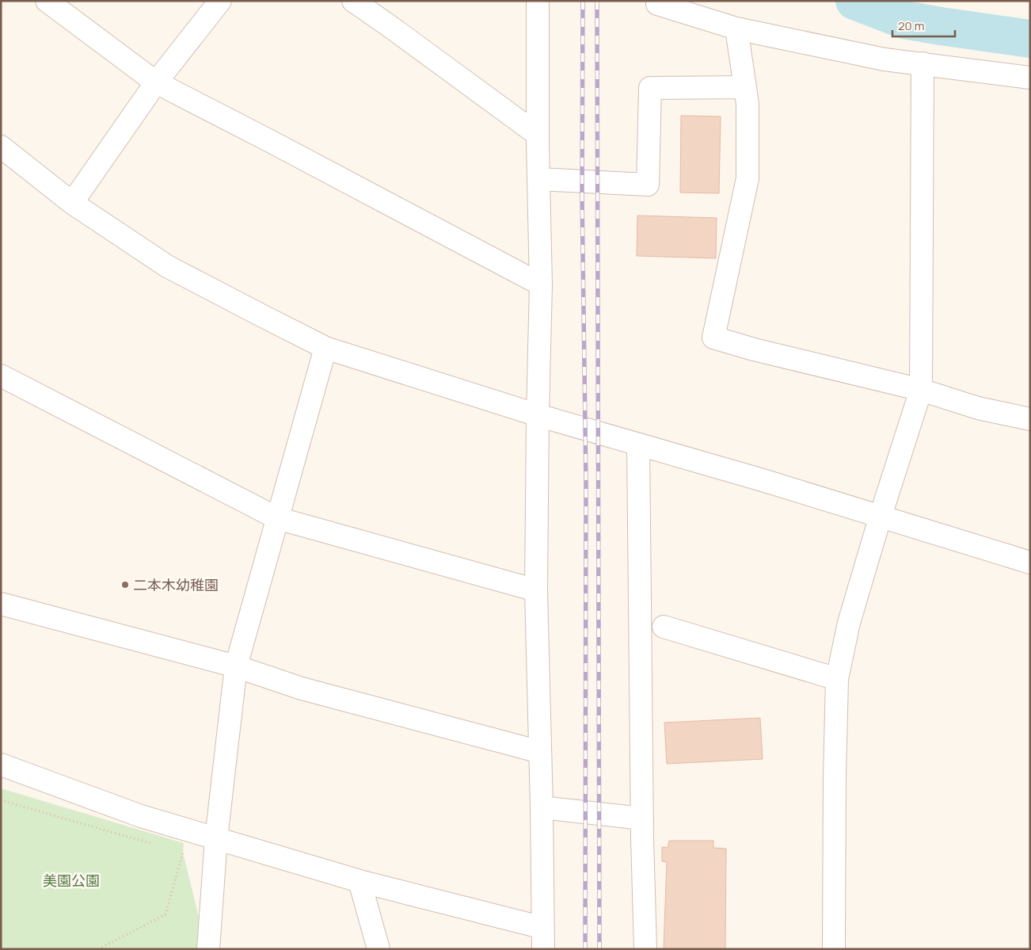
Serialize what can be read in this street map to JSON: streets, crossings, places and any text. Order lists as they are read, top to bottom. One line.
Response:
{"parks":["美園公園"],"places":["二本木幼稚園"],"scale_bar":"20 m"}
